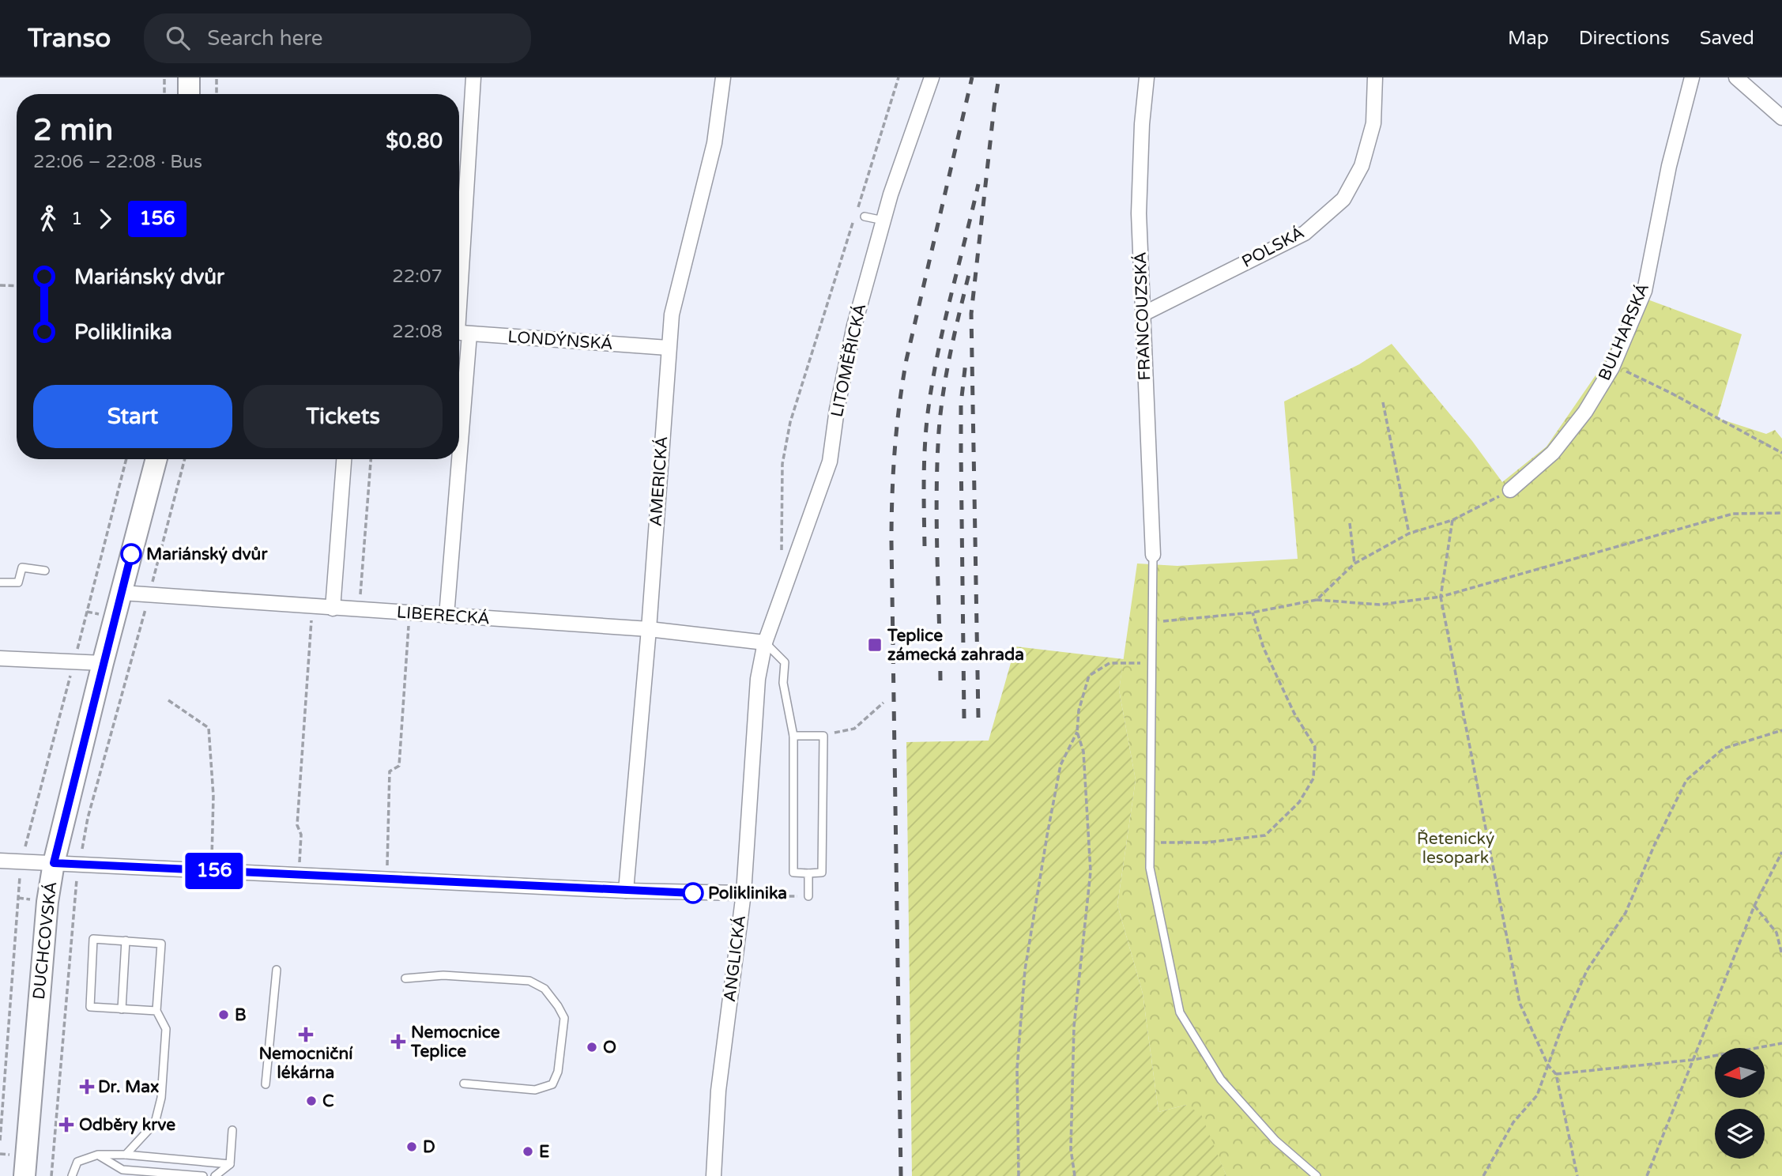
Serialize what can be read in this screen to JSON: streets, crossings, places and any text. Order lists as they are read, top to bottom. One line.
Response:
{"streets":{"street":["POLSKÁ","FRANCOUZSKÁ","BULHARSKÁ","LONDÝNSKÁ","LITOMĚŘICKÁ","AMERICKÁ","LIBERECKÁ","DUCHCOVSKÁ","ANGLICKÁ"]},"crossings":[["POLSKÁ","FRANCOUZSKÁ"],["LONDÝNSKÁ","AMERICKÁ"],["LITOMĚŘICKÁ","LIBERECKÁ"],["LITOMĚŘICKÁ","ANGLICKÁ"],["AMERICKÁ","LIBERECKÁ"],["LIBERECKÁ","DUCHCOVSKÁ"],["LIBERECKÁ","ANGLICKÁ"]],"parks":["Řetenický lesopark"],"places":{"other":["Mariánský dvůr","Poliklinika","B","O","C","D","E"],"transit":["Teplice zámecká zahrada"],"health":["Nemocniční lékárna","Nemocnice Teplice","Dr. Max","Odběry krve"]},"lines":["bus line 156"],"north":"left","page":{"header":"Transo","search":"Search here","nav":["Map","Directions","Saved"],"on_map":"156","heading":["2 min","22:06 – 22:08 · Bus","$0.80"],"legs":["1","156"],"list":[{"name":"Mariánský dvůr","value":"22:07"},{"name":"Poliklinika","value":"22:08"}],"buttons":["Start","Tickets"]}}
